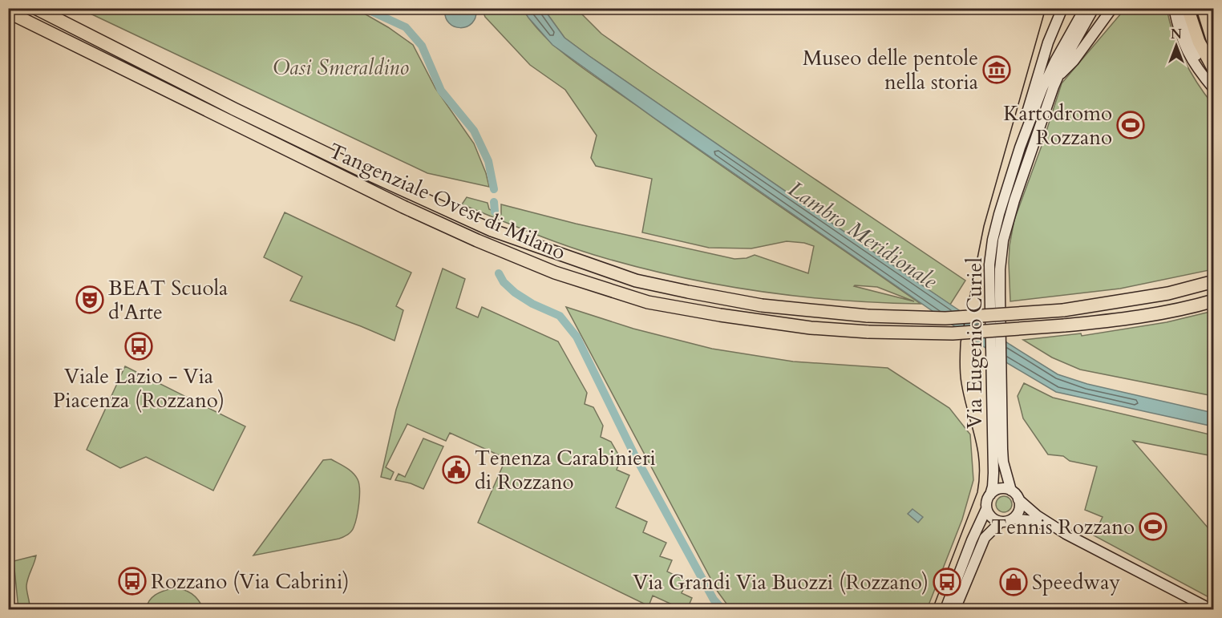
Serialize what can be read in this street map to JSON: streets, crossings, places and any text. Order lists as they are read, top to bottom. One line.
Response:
{"streets":{"highway":["Tangenziale Ovest di Milano"],"main road":["Via Eugenio Curiel"]},"water":["Lambro Meridionale"],"parks":["Oasi Smeraldino"],"places":{"museum":["Museo delle pentole nella storia"],"sports":["Kartodromo Rozzano","Tennis Rozzano"],"theatre":["BEAT Scuola d'Arte"],"bus stop":["Viale Lazio - Via Piacenza (Rozzano)","Rozzano (Via Cabrini)","Via Grandi Via Buozzi (Rozzano)"],"public building":["Tenenza Carabinieri di Rozzano"],"shop":["Speedway"]},"north":"top"}
